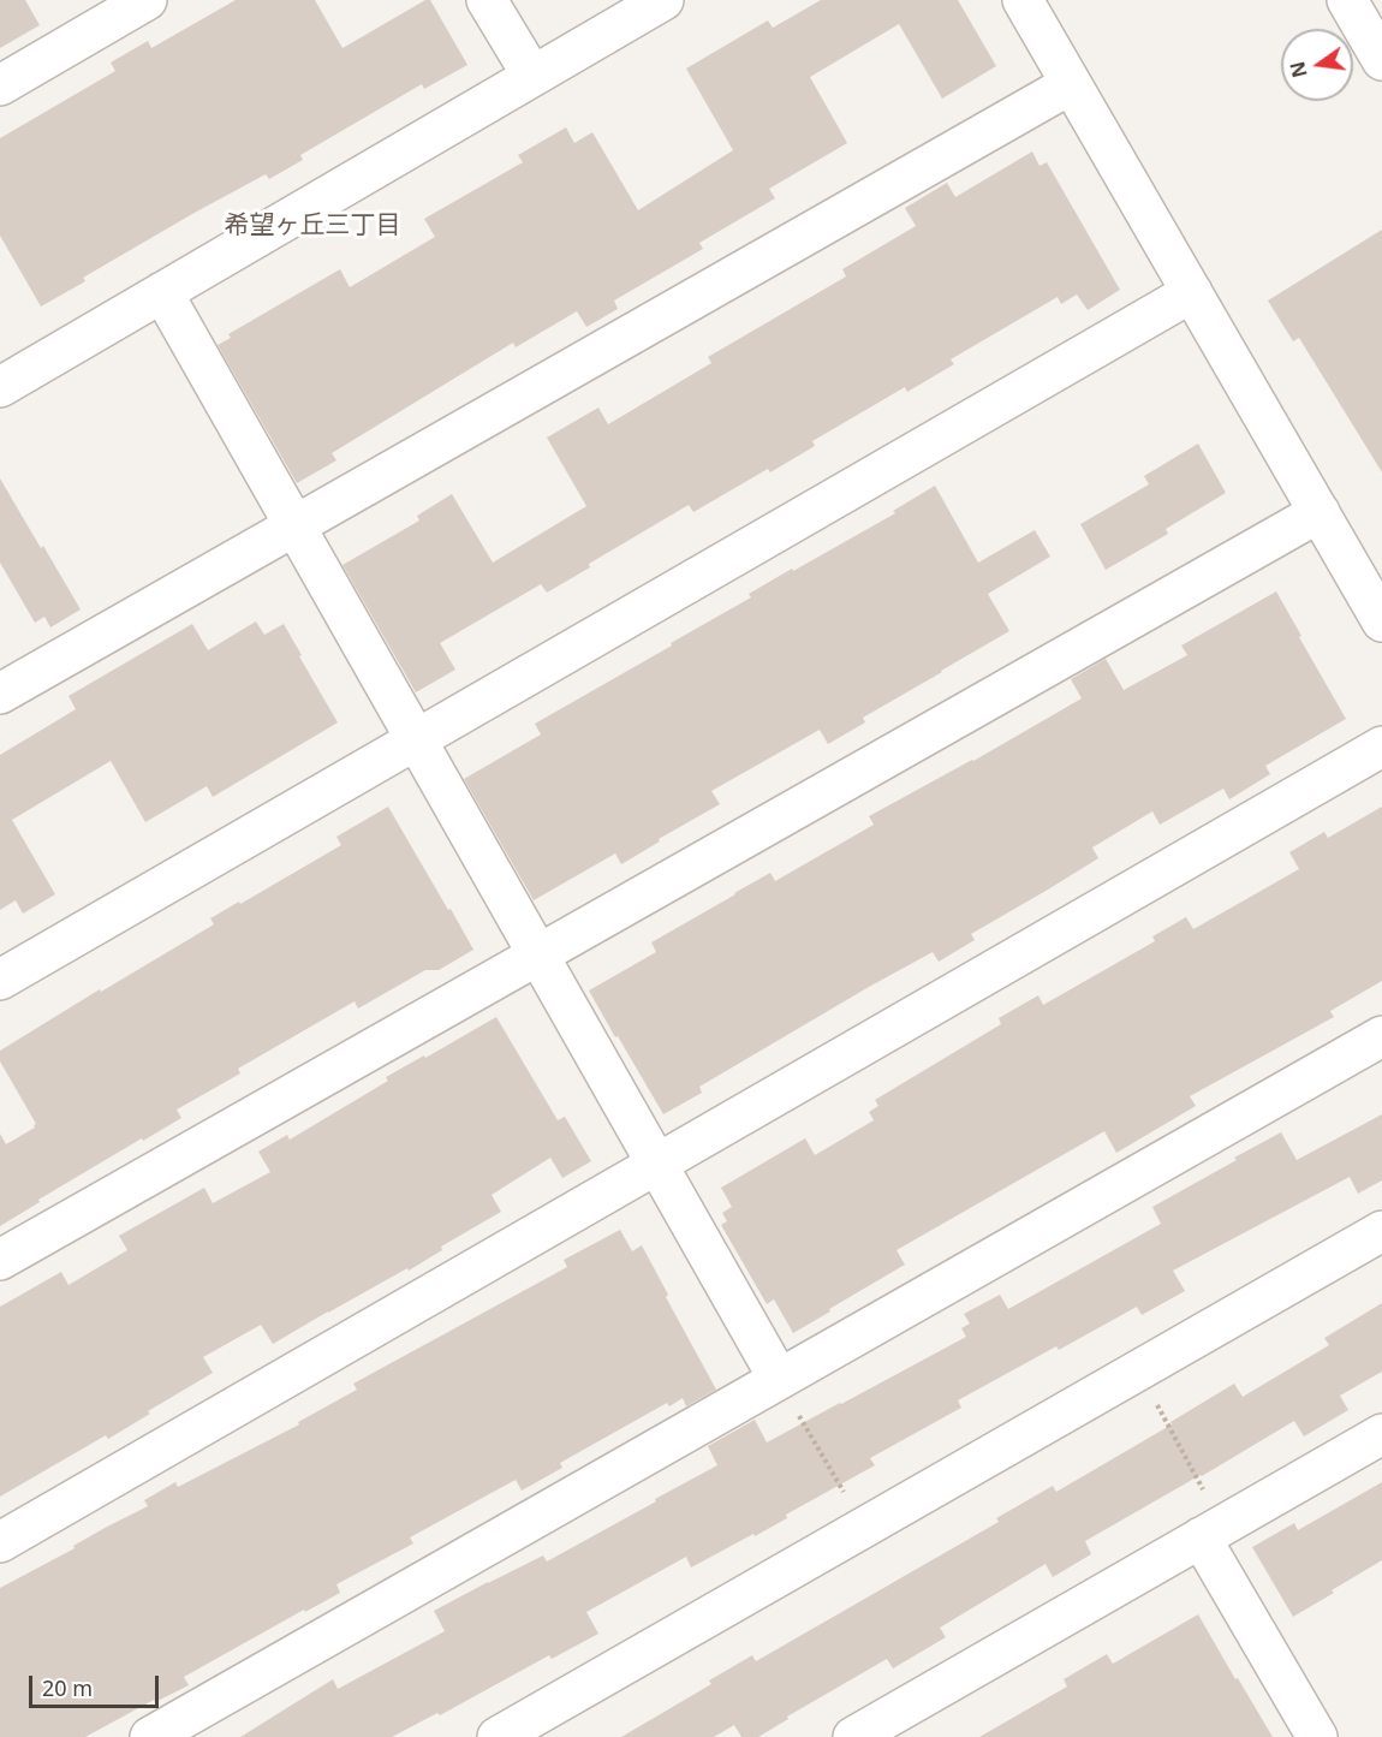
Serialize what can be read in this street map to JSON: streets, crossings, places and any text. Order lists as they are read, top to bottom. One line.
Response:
{"districts":["希望ヶ丘三丁目"],"scale_bar":"20 m","north":"left"}
